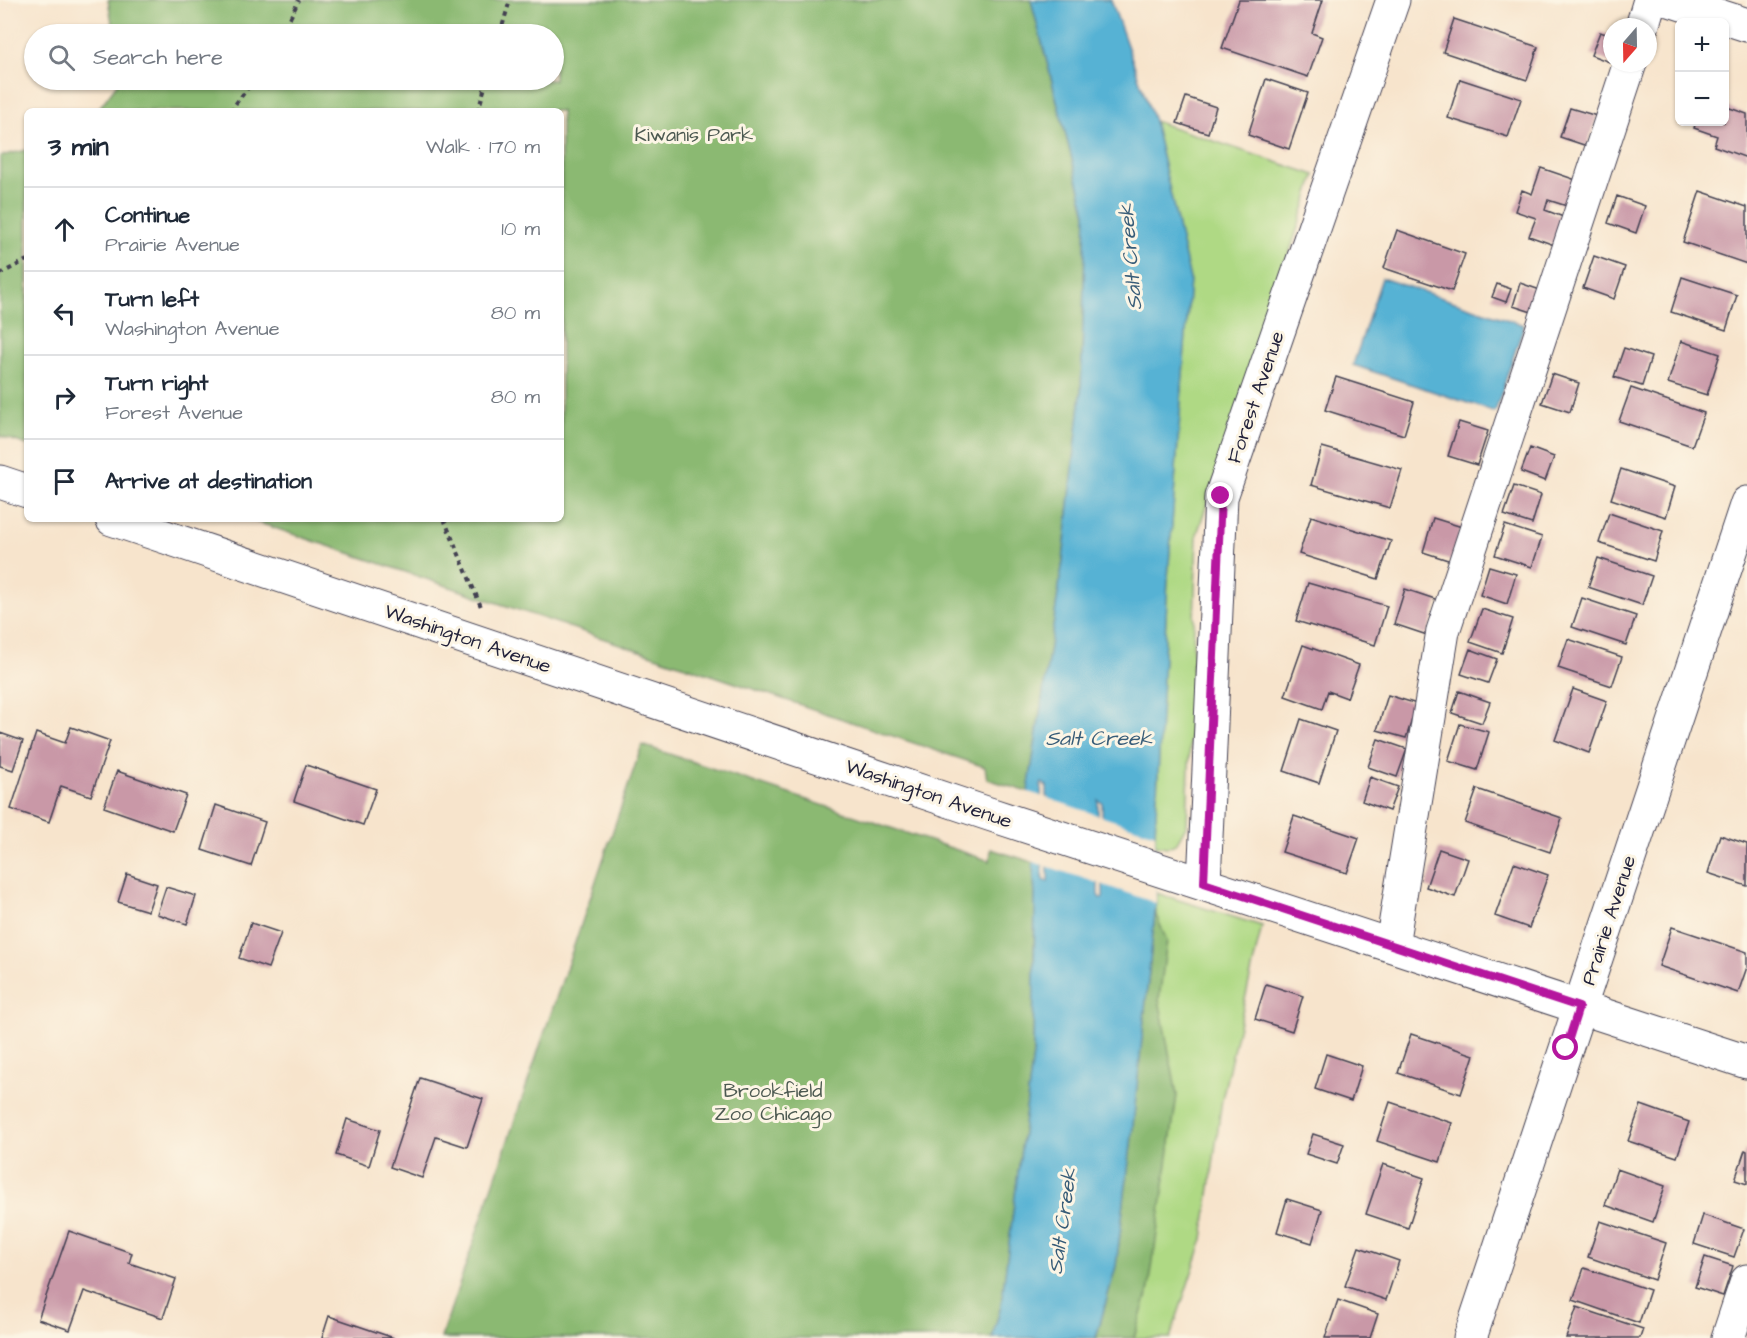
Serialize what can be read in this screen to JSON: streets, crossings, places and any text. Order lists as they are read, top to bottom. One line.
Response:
{"streets":{"street":["Forest Avenue","Washington Avenue","Prairie Avenue"]},"crossings":[["Forest Avenue","Washington Avenue"],["Washington Avenue","Prairie Avenue"]],"water":["Salt Creek"],"parks":["Kiwanis Park","Brookfield Zoo Chicago"],"north":"bottom","page":{"map_buttons":["+","−"],"search":"Search here","heading":["3 min","Walk · 170 m"],"list":[["Continue","Prairie Avenue","10 m"],["Turn left","Washington Avenue","80 m"],["Turn right","Forest Avenue","80 m"],"Arrive at destination"]}}
